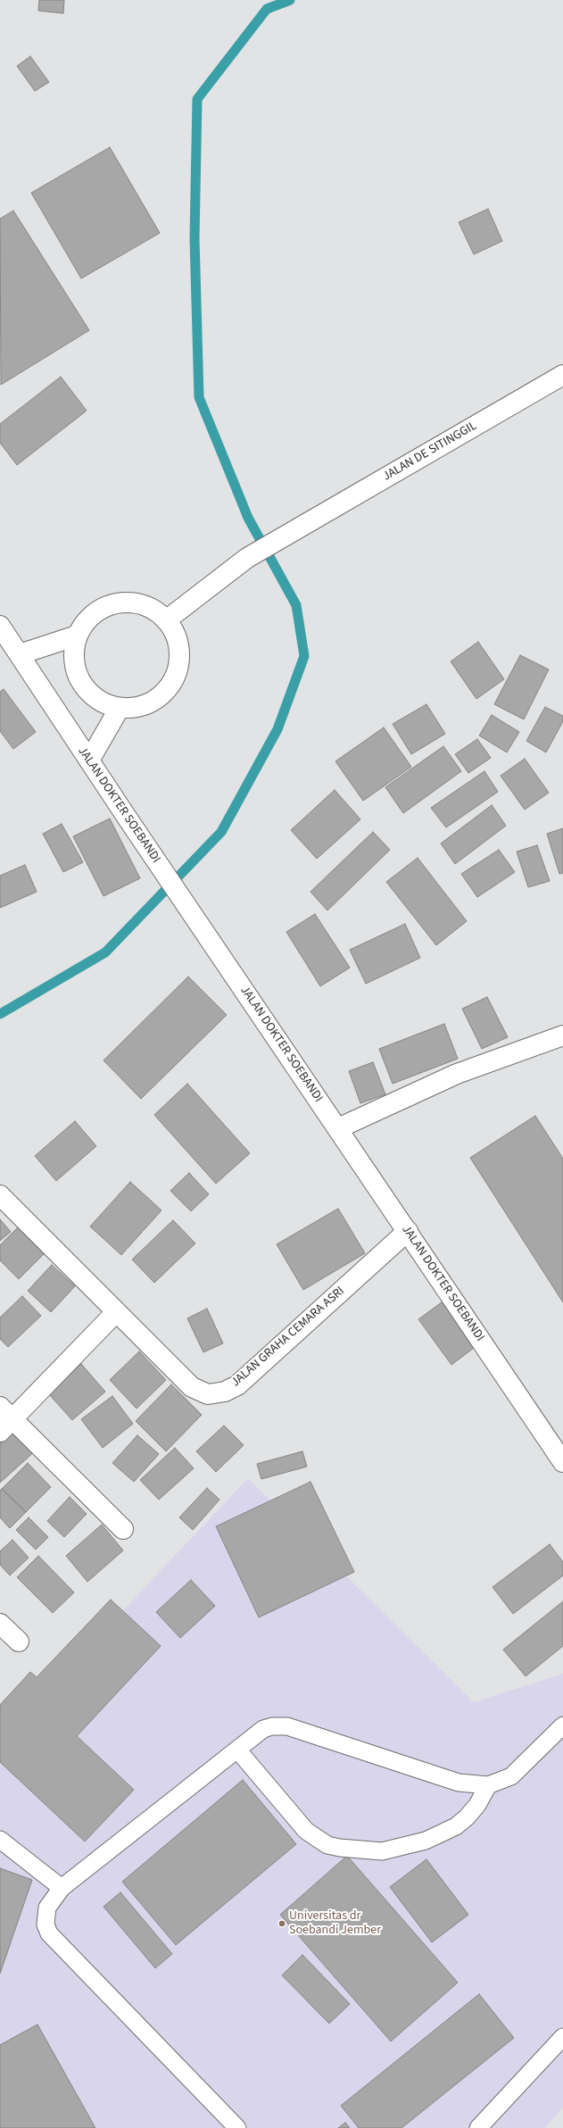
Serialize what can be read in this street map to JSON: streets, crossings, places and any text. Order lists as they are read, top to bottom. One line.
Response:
{"streets":{"street":["JALAN DE SITINGGIL","JALAN DOKTER SOEBANDI","JALAN GRAHA CEMARA ASRI"]},"crossings":[["JALAN DOKTER SOEBANDI","JALAN GRAHA CEMARA ASRI"]],"places":["Universitas dr Soebandi Jember"]}
